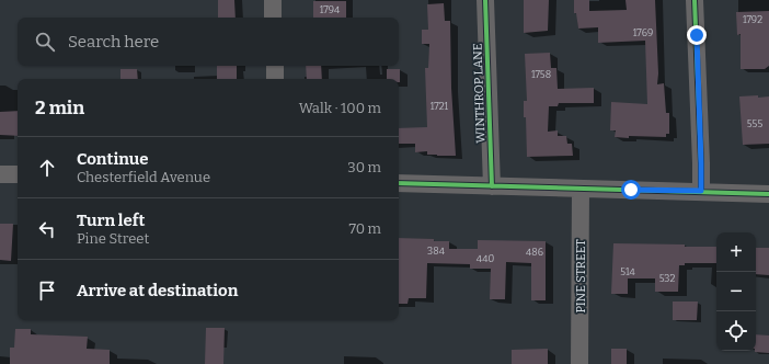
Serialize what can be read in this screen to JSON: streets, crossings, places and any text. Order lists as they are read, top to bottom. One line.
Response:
{"streets":{"street":["WINTHROP LANE","PINE STREET"]},"house_numbers":["1794","1792","1769","1758","1721","555","384","486","440","514","532"],"page":{"search":"Search here","heading":["2 min","Walk · 100 m"],"list":[["Continue","Chesterfield Avenue","30 m"],["Turn left","Pine Street","70 m"],"Arrive at destination"],"map_buttons":["+","−"]}}
